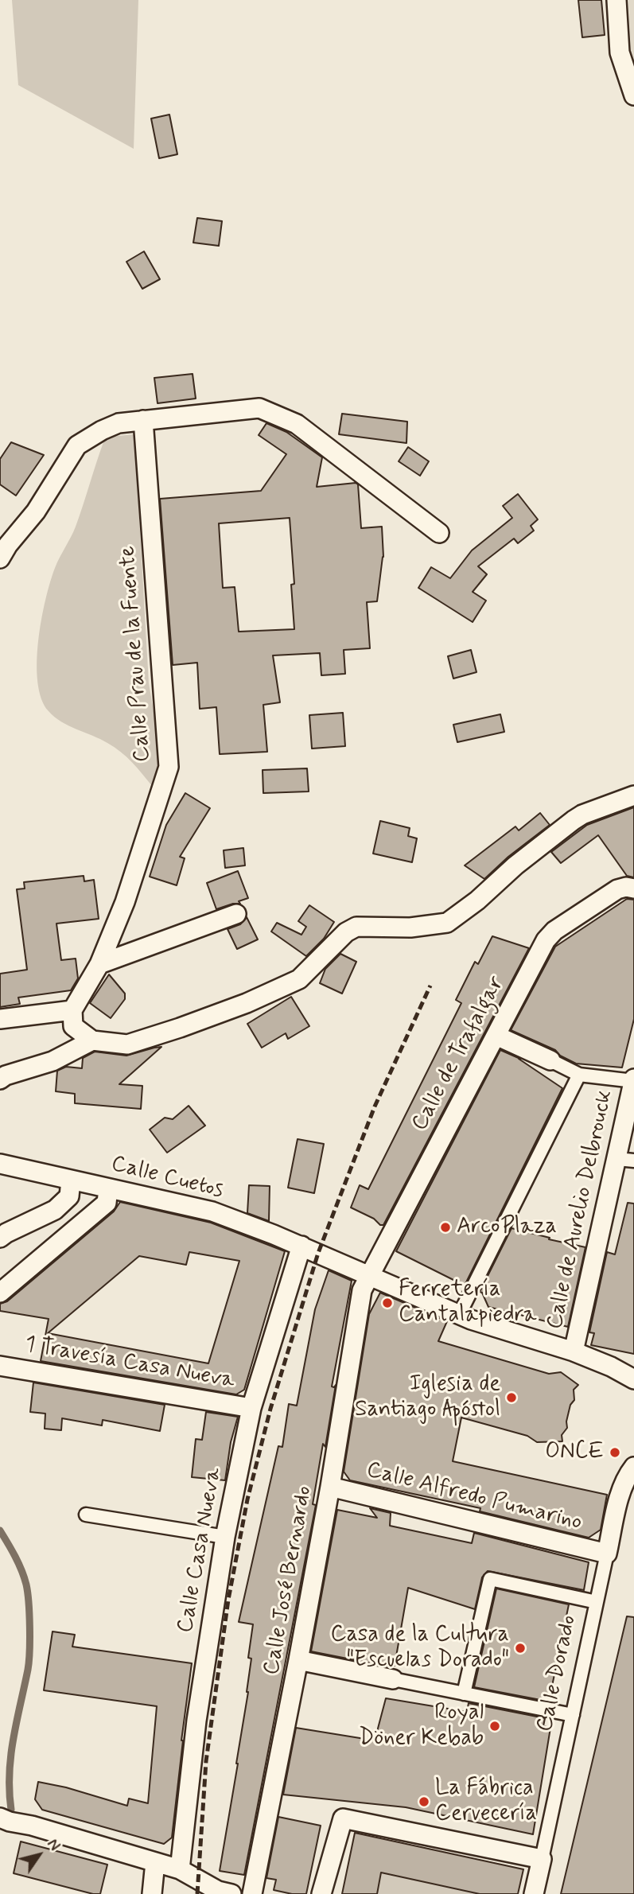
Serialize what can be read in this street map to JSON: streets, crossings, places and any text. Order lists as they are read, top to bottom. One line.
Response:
{"streets":{"street":["Calle Prau de la Fuente","Calle de Trafalgar","Calle Cuetos","Calle de Aurelio Delbrouck","1 Travesía Casa Nueva","Calle Alfredo Pumarino","Calle Casa Nueva","Calle José Bernardo","Calle Dorado"]},"crossings":[["Calle de Trafalgar","Calle Cuetos"],["Calle de Trafalgar","Calle José Bernardo"],["Calle Cuetos","Calle de Aurelio Delbrouck"],["Calle Cuetos","Calle Casa Nueva"],["Calle Cuetos","Calle José Bernardo"],["1 Travesía Casa Nueva","Calle Casa Nueva"],["Calle Alfredo Pumarino","Calle José Bernardo"],["Calle Alfredo Pumarino","Calle Dorado"]],"places":["ArcoPlaza","Ferretería Cantalapiedra","Iglesia de Santiago Apóstol","ONCE","Casa de la Cultura \"Escuelas Dorado\"","Royal Döner Kebab","La Fábrica Cervecería"],"north":"top right"}
